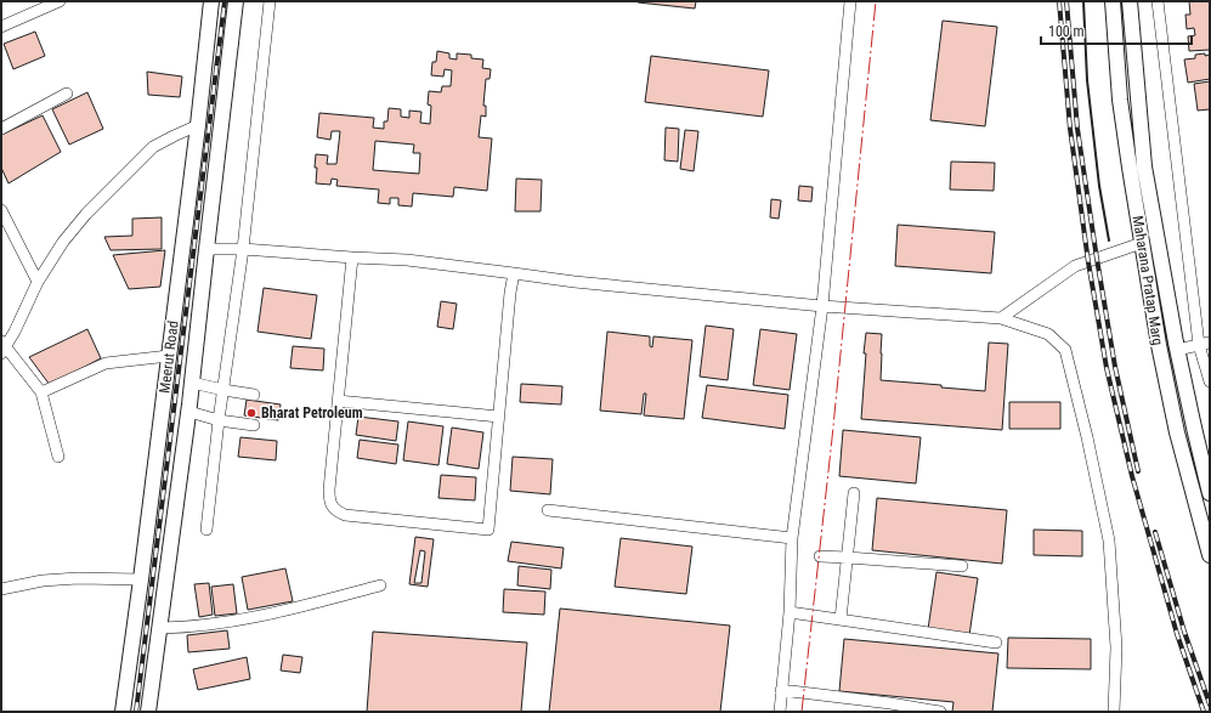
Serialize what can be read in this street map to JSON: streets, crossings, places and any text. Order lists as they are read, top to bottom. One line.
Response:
{"streets":{"main road":["Maharana Pratap Marg","Meerut Road"]},"places":["Bharat Petroleum"],"scale_bar":"100 m"}
